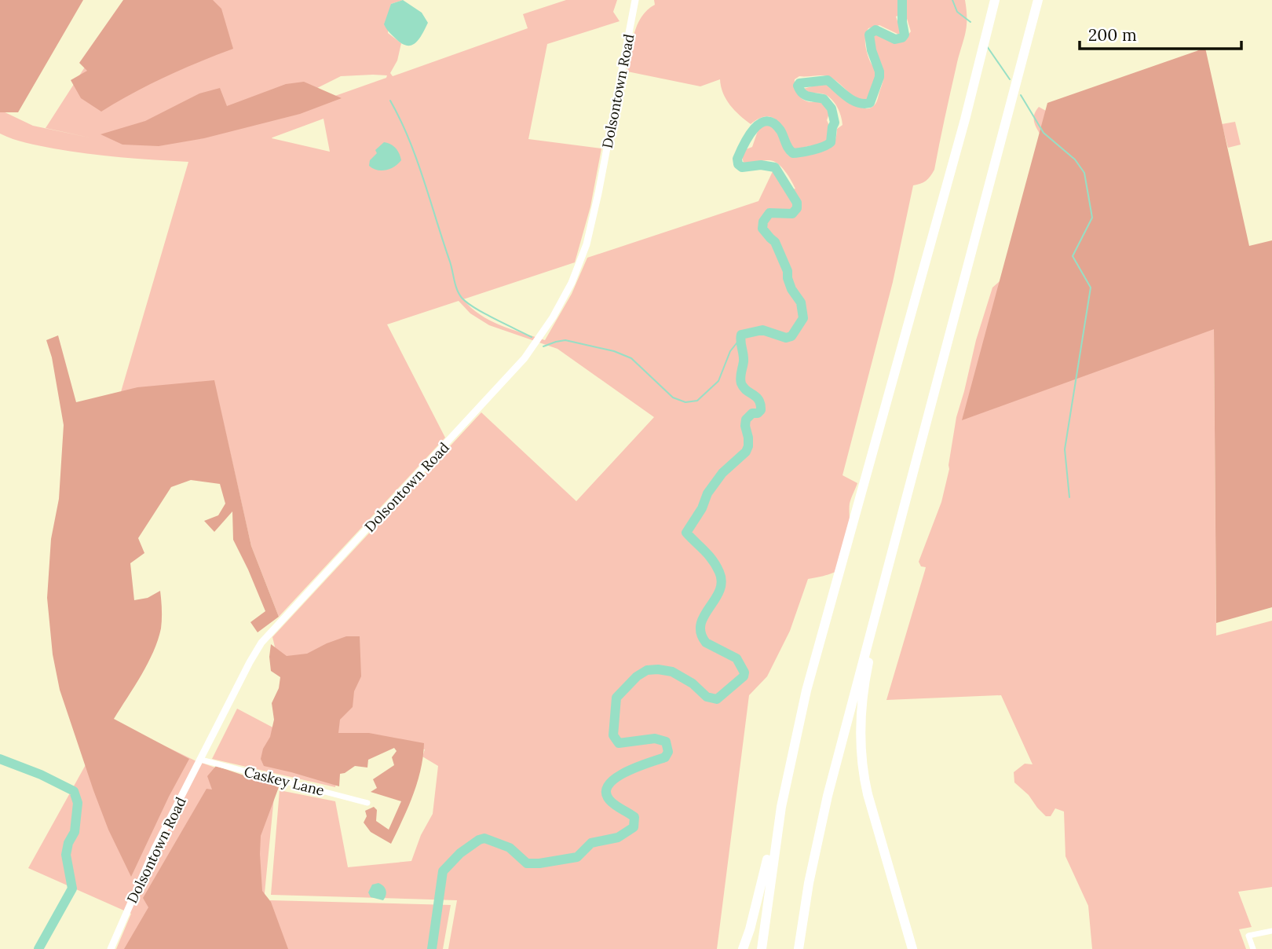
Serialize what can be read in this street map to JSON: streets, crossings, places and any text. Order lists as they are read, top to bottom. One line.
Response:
{"streets":{"street":["Dolsontown Road","Caskey Lane"]},"crossings":[["Dolsontown Road","Caskey Lane"]],"scale_bar":"200 m"}
